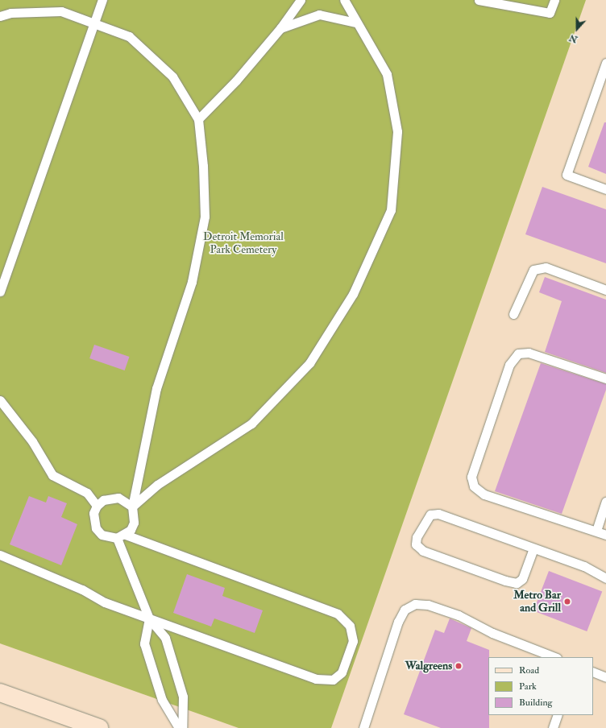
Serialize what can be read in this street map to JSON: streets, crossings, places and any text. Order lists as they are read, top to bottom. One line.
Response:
{"parks":["Detroit Memorial Park Cemetery"],"places":["Metro Bar and Grill","Walgreens"],"legend":["Road","Park","Building"],"north":"bottom"}
